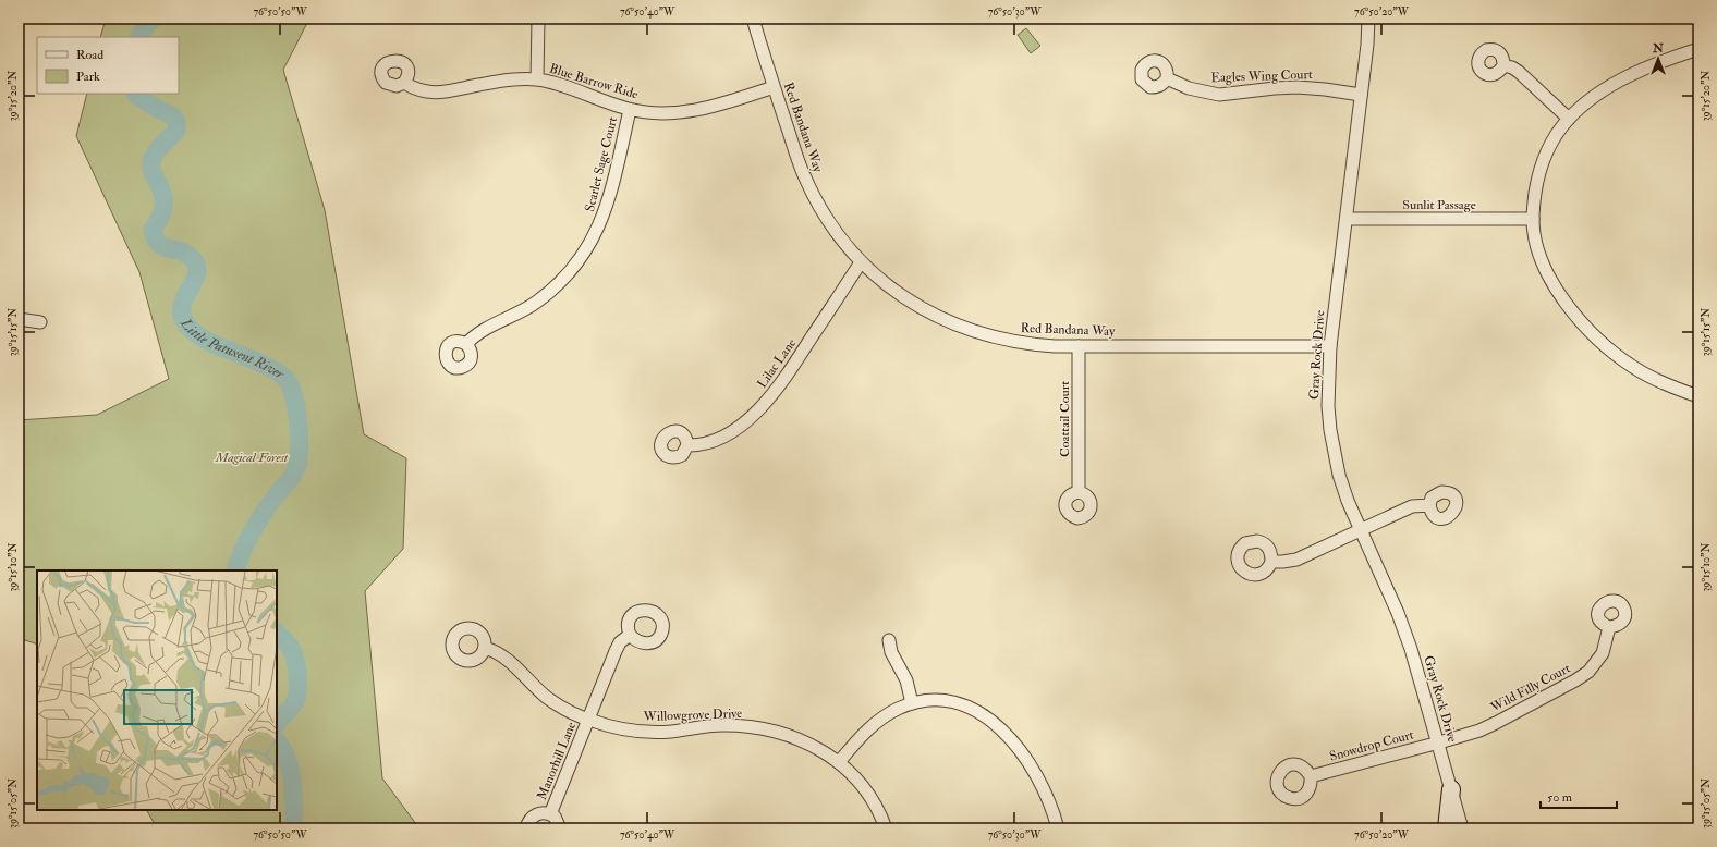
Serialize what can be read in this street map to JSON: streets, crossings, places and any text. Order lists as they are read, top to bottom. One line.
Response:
{"streets":{"street":["Eagles Wing Court","Blue Barrow Ride","Red Bandana Way","Scarlet Sage Court","Sunlit Passage","Gray Rock Drive","Lilac Lane","Coattail Court","Wild Filly Court","Willowgrove Drive","Snowdrop Court","Manorhill Lane"]},"crossings":[["Eagles Wing Court","Gray Rock Drive"],["Blue Barrow Ride","Red Bandana Way"],["Blue Barrow Ride","Scarlet Sage Court"],["Red Bandana Way","Gray Rock Drive"],["Red Bandana Way","Lilac Lane"],["Red Bandana Way","Coattail Court"],["Sunlit Passage","Gray Rock Drive"],["Gray Rock Drive","Wild Filly Court"],["Gray Rock Drive","Snowdrop Court"],["Wild Filly Court","Snowdrop Court"],["Willowgrove Drive","Manorhill Lane"]],"water":["Little Patuxent River"],"parks":["Magical Forest"],"legend":["Road","Park"],"scale_bar":"50 m","north":"top","coordinates":["76°50'50\"W","76°50'40\"W","76°50'30\"W","76°50'20\"W","39°15'20\"N","39°15'15\"N","39°15'10\"N","39°15'05\"N"]}
